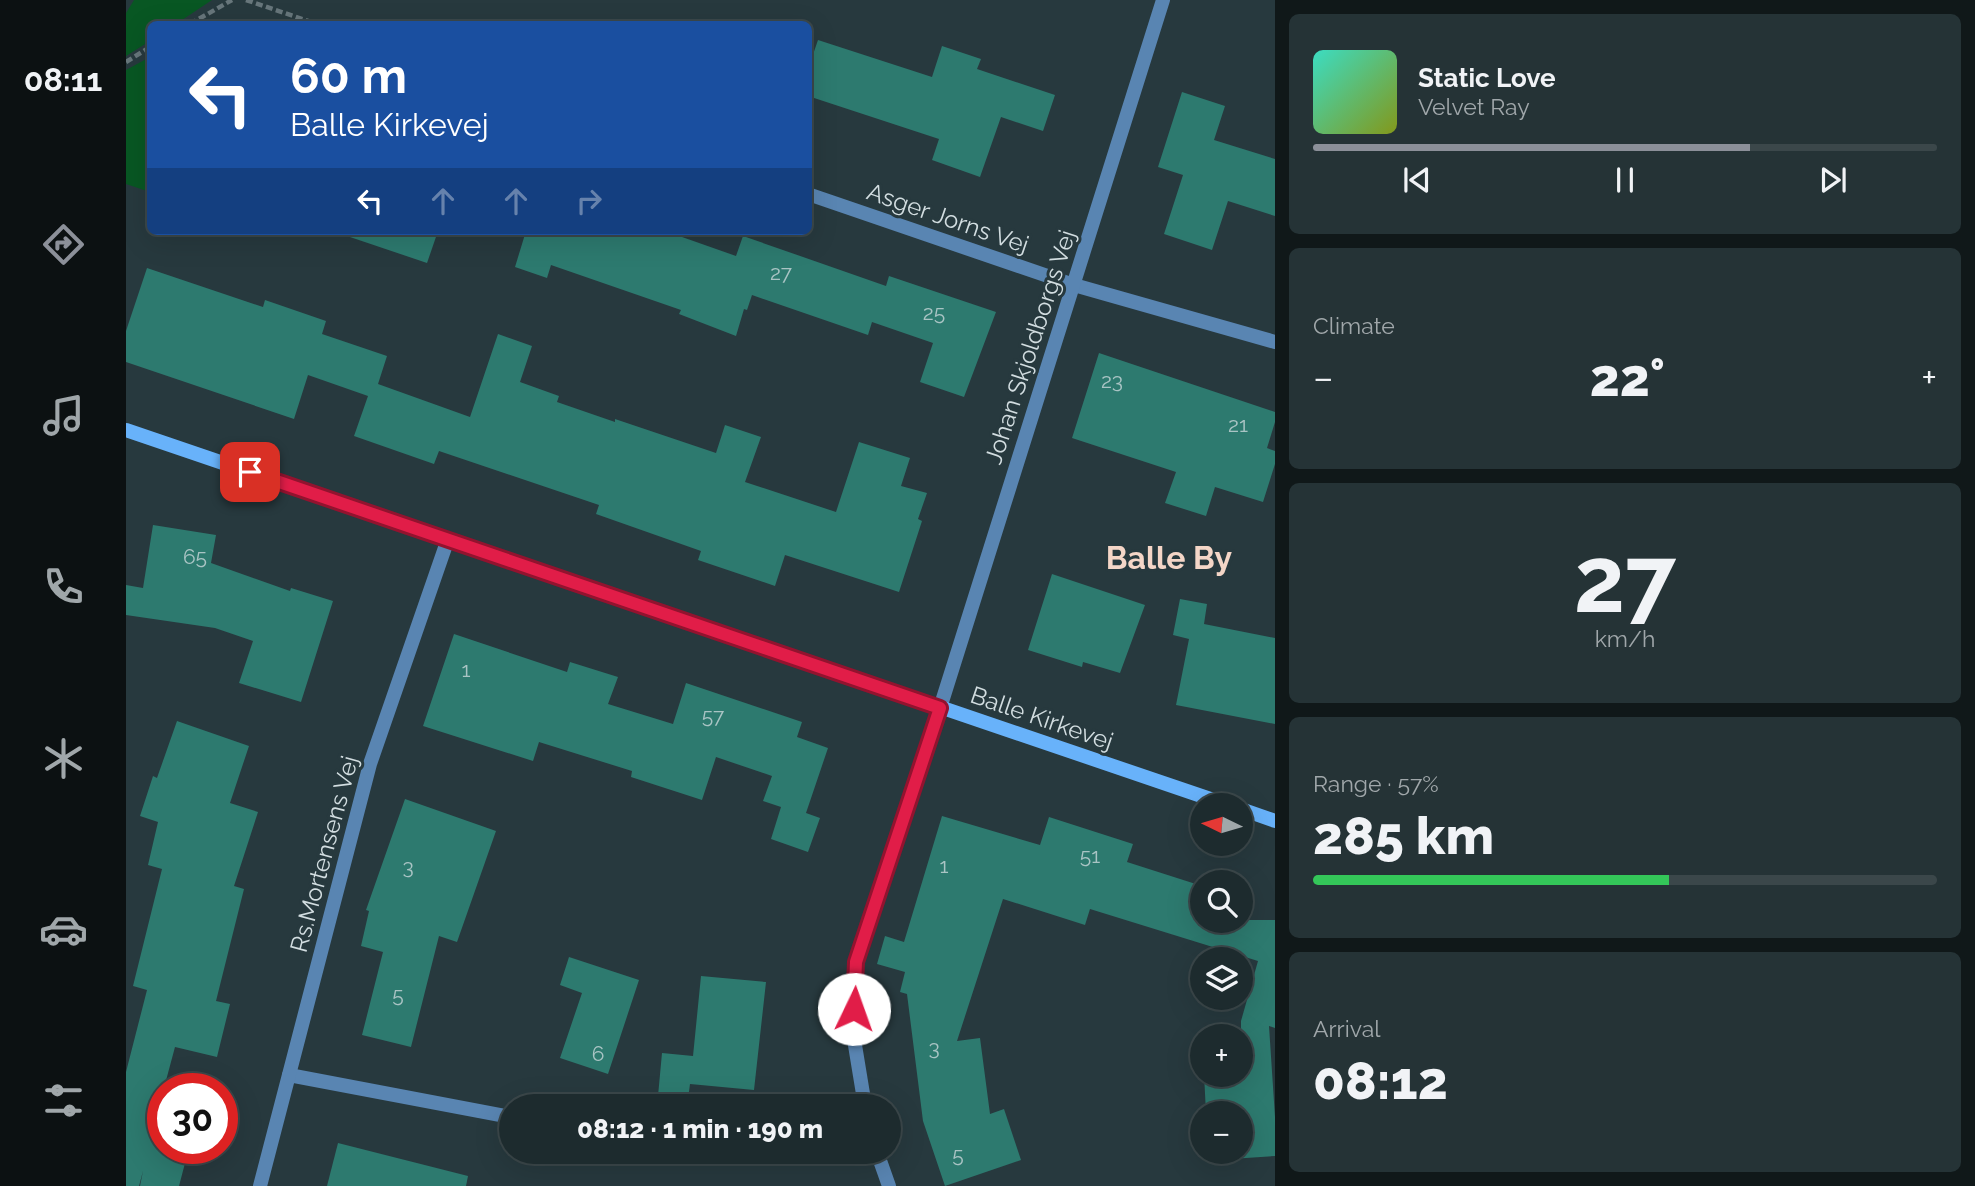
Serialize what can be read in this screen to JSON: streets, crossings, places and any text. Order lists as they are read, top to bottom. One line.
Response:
{"streets":{"street":["Asger Jorns Vej","Johan Skjoldborgs Vej","Balle Kirkevej","Rs.Mortensens Vej"]},"crossings":[["Asger Jorns Vej","Johan Skjoldborgs Vej"],["Johan Skjoldborgs Vej","Balle Kirkevej"],["Balle Kirkevej","Rs.Mortensens Vej"]],"districts":["Balle By"],"house_numbers":["27","25","23","21","65","1","57","51","1","3","5","3","6","5"],"north":"left","page":{"tabs":"08:11","turn":["60 m","Balle Kirkevej"],"song":["Static Love","Velvet Ray"],"tile":["Climate",["27","km/h"],["Range · 57%","285 km"],["Arrival","08:12"]],"heat":["−","22°","+"],"map_buttons":["+","−"],"limit":"30","trip":"08:12 · 1 min · 190 m"}}
